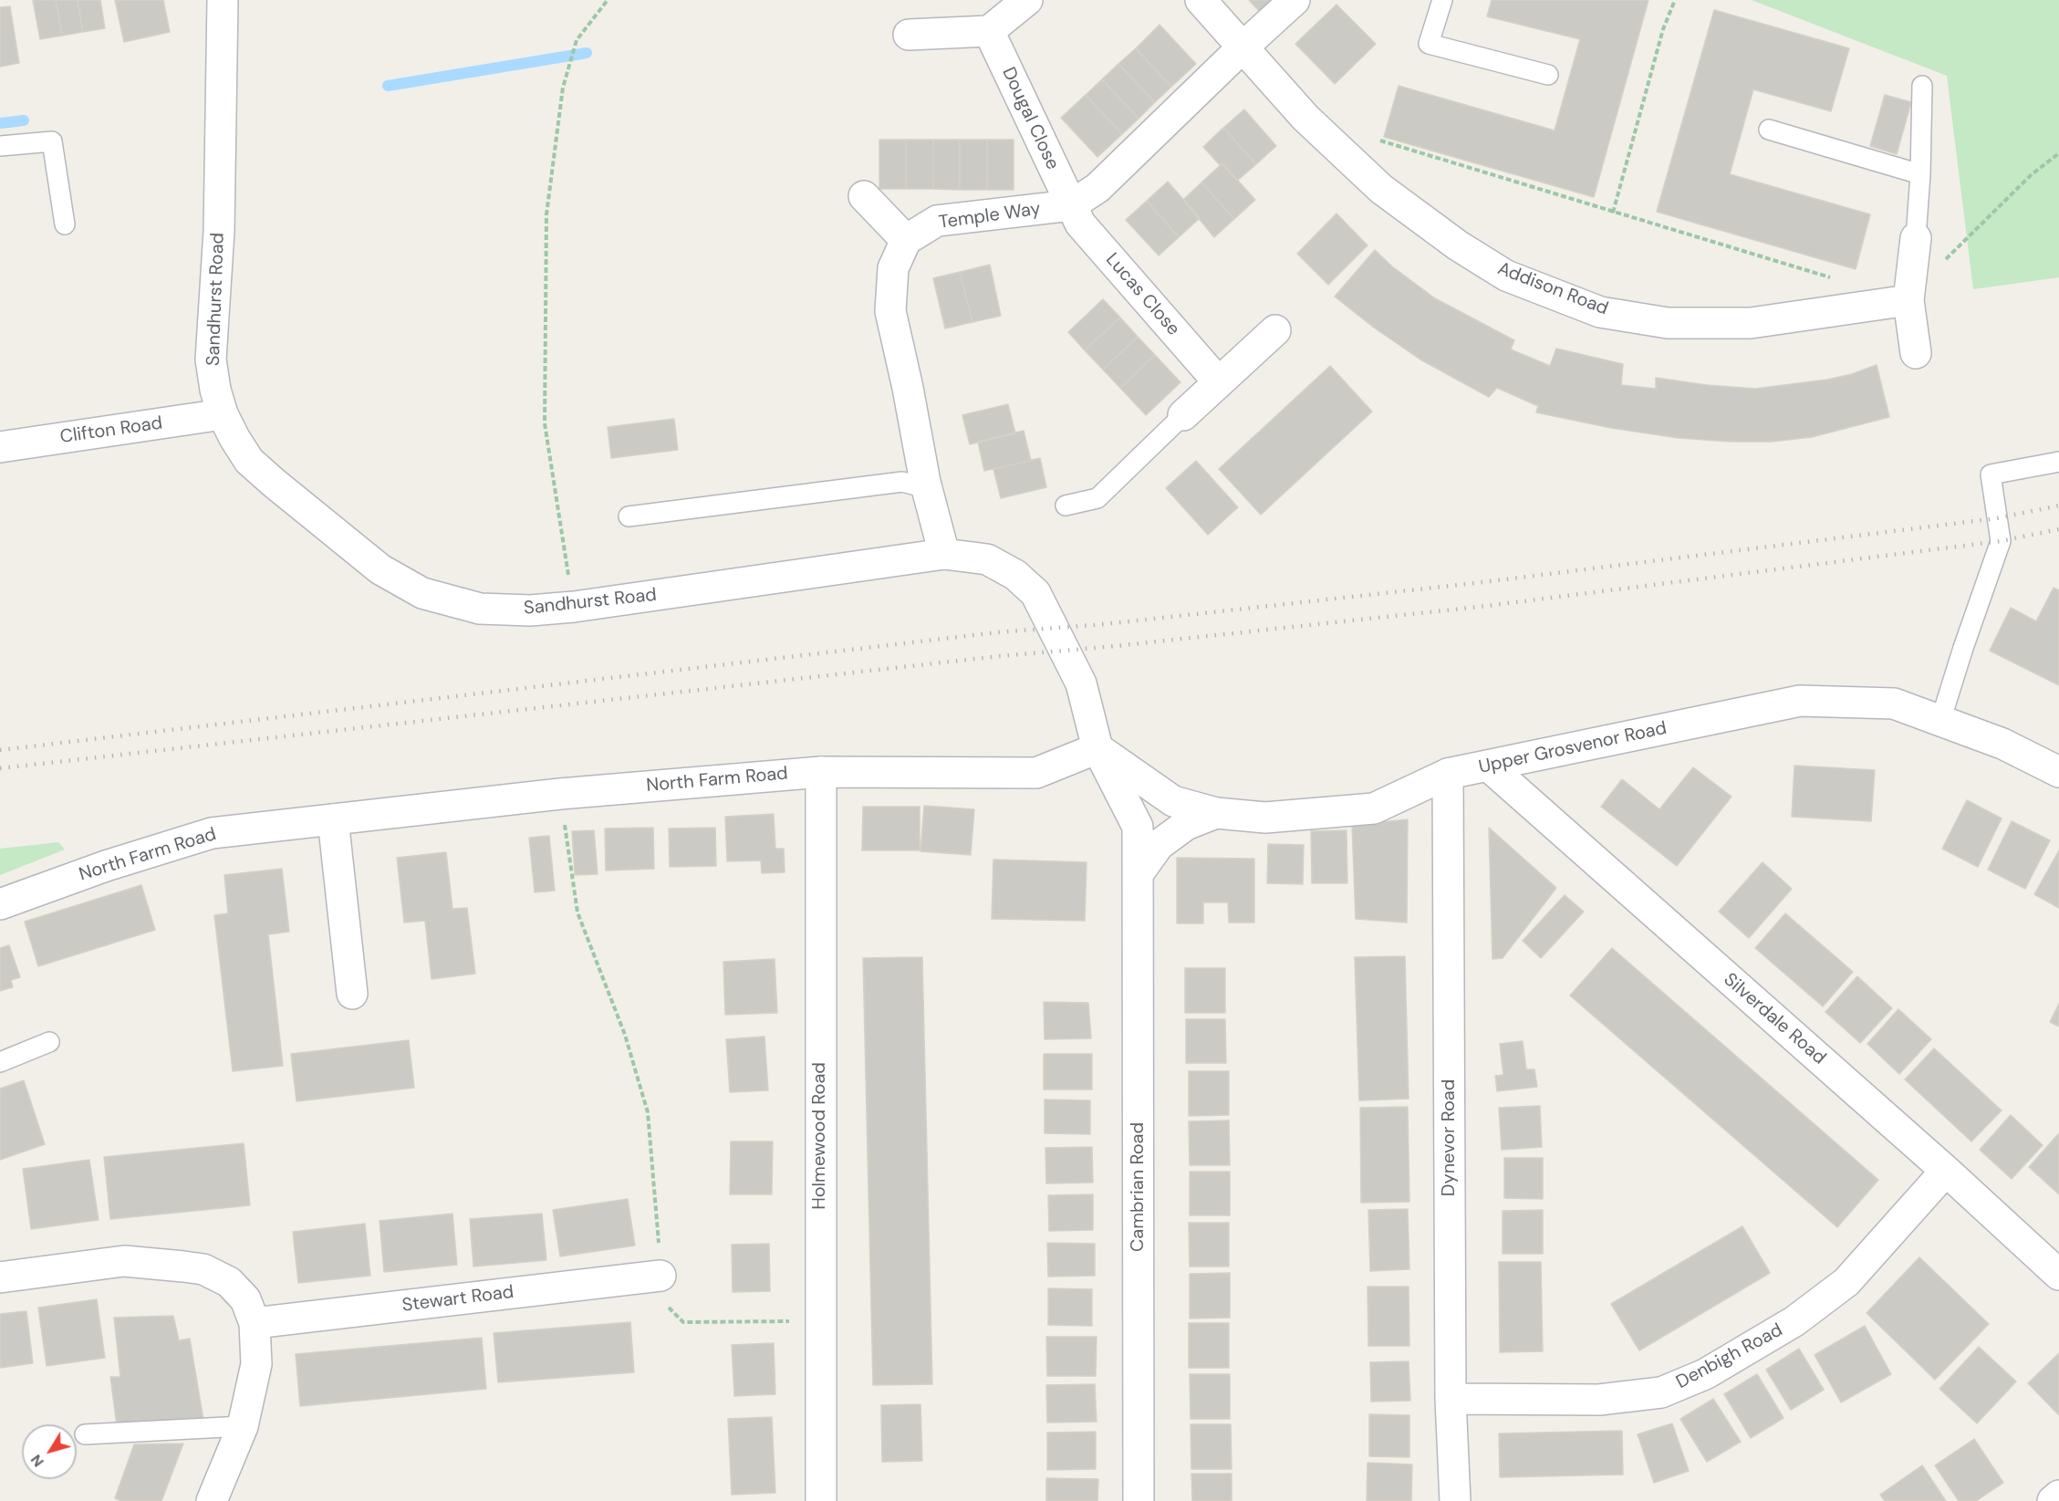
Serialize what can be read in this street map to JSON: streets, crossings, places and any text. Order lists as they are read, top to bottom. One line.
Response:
{"streets":{"street":["Dougal Close","Temple Way","Addison Road","Lucas Close","Sandhurst Road","Clifton Road","Upper Grosvenor Road","North Farm Road","Silverdale Road","Holmewood Road","Dynevor Road","Cambrian Road","Stewart Road","Denbigh Road"]},"crossings":[["Dougal Close","Temple Way"],["Dougal Close","Lucas Close"],["Temple Way","Addison Road"],["Temple Way","Lucas Close"],["Sandhurst Road","Clifton Road"],["Sandhurst Road","Upper Grosvenor Road"],["Sandhurst Road","North Farm Road"],["Sandhurst Road","Cambrian Road"],["Upper Grosvenor Road","North Farm Road"],["Upper Grosvenor Road","Silverdale Road"],["Upper Grosvenor Road","Dynevor Road"],["Upper Grosvenor Road","Cambrian Road"],["North Farm Road","Holmewood Road"],["North Farm Road","Cambrian Road"],["Silverdale Road","Denbigh Road"],["Dynevor Road","Denbigh Road"]],"north":"bottom left"}
